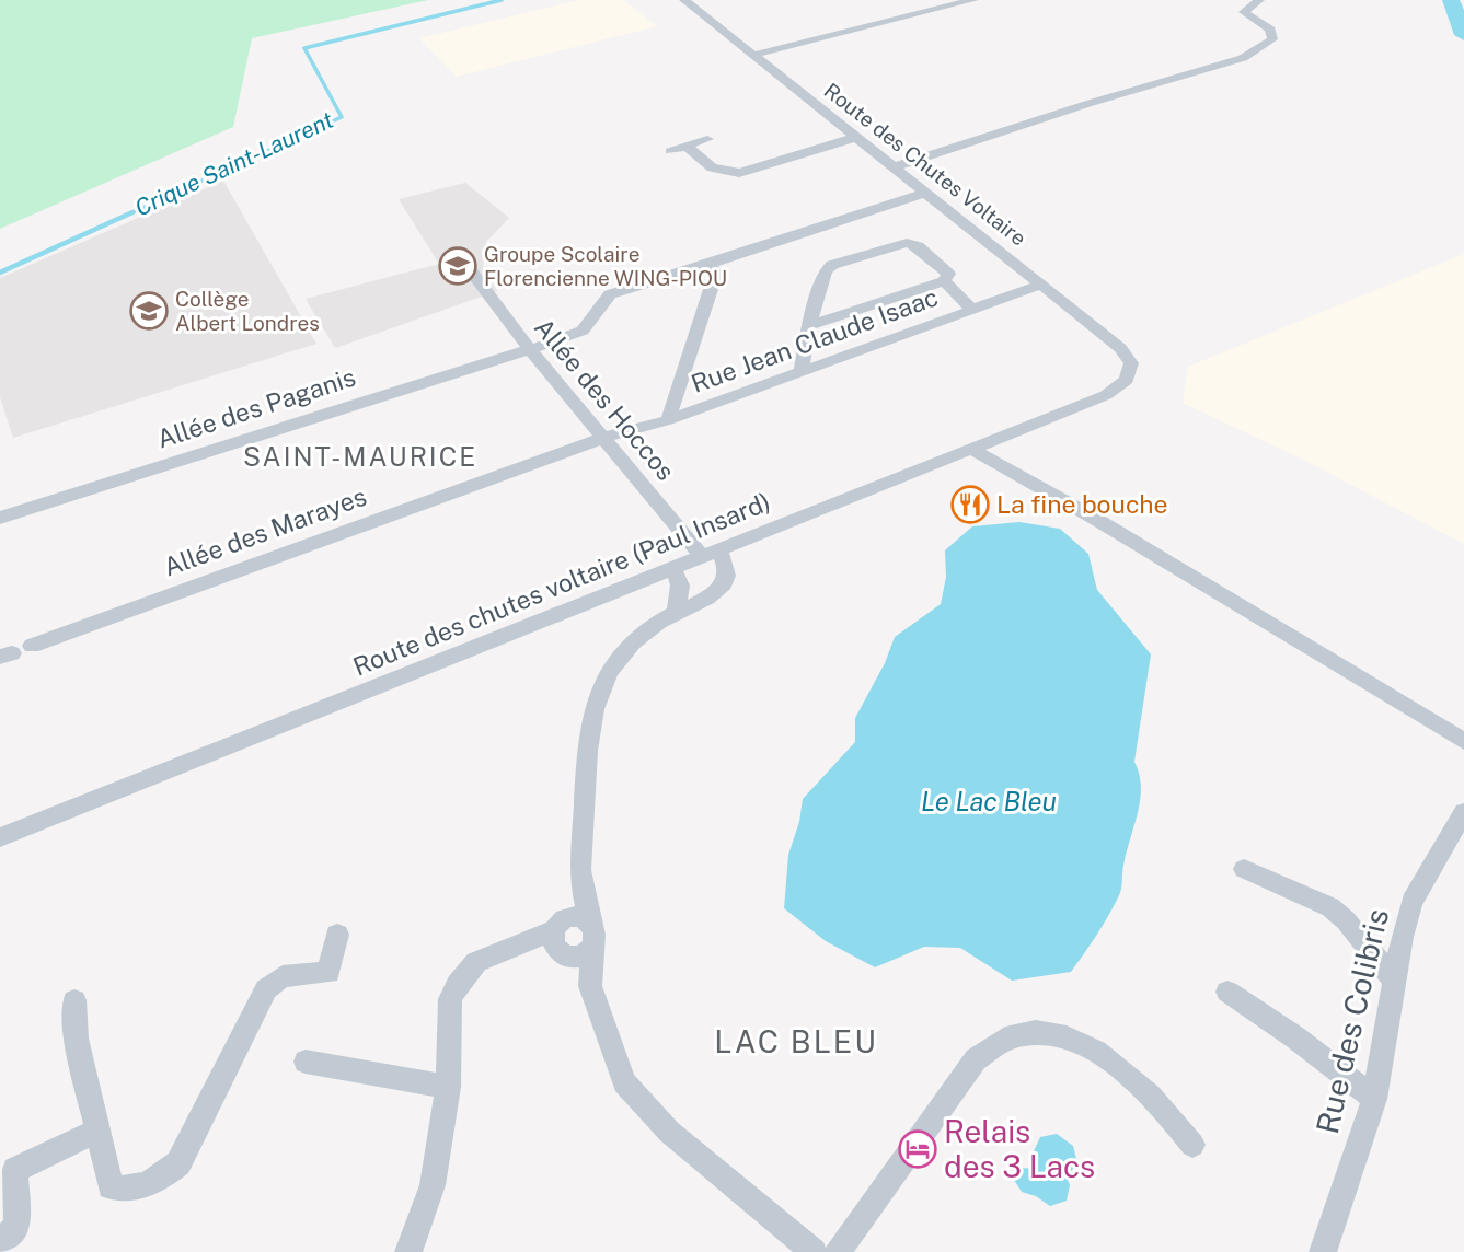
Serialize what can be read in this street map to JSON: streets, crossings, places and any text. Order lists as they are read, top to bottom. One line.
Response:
{"streets":{"street":["Route des Chutes Voltaire","Rue Jean Claude Isaac","Allée des Hoccos","Allée des Paganis","Allée des Marayes","Route des chutes voltaire (Paul Insard)","Rue des Colibris"]},"crossings":[["Route des Chutes Voltaire","Rue Jean Claude Isaac"],["Route des Chutes Voltaire","Allée des Paganis"],["Route des Chutes Voltaire","Route des chutes voltaire (Paul Insard)"],["Rue Jean Claude Isaac","Allée des Hoccos"],["Rue Jean Claude Isaac","Allée des Marayes"],["Allée des Hoccos","Allée des Paganis"],["Allée des Hoccos","Allée des Marayes"],["Allée des Hoccos","Route des chutes voltaire (Paul Insard)"]],"districts":["SAINT-MAURICE","LAC BLEU"],"water":["Crique Saint-Laurent","Le Lac Bleu"],"places":{"school or university":["Groupe Scolaire Florencienne WING-PIOU","Collège Albert Londres"],"restaurant":["La fine bouche"],"hotel":["Relais des 3 Lacs"]}}
